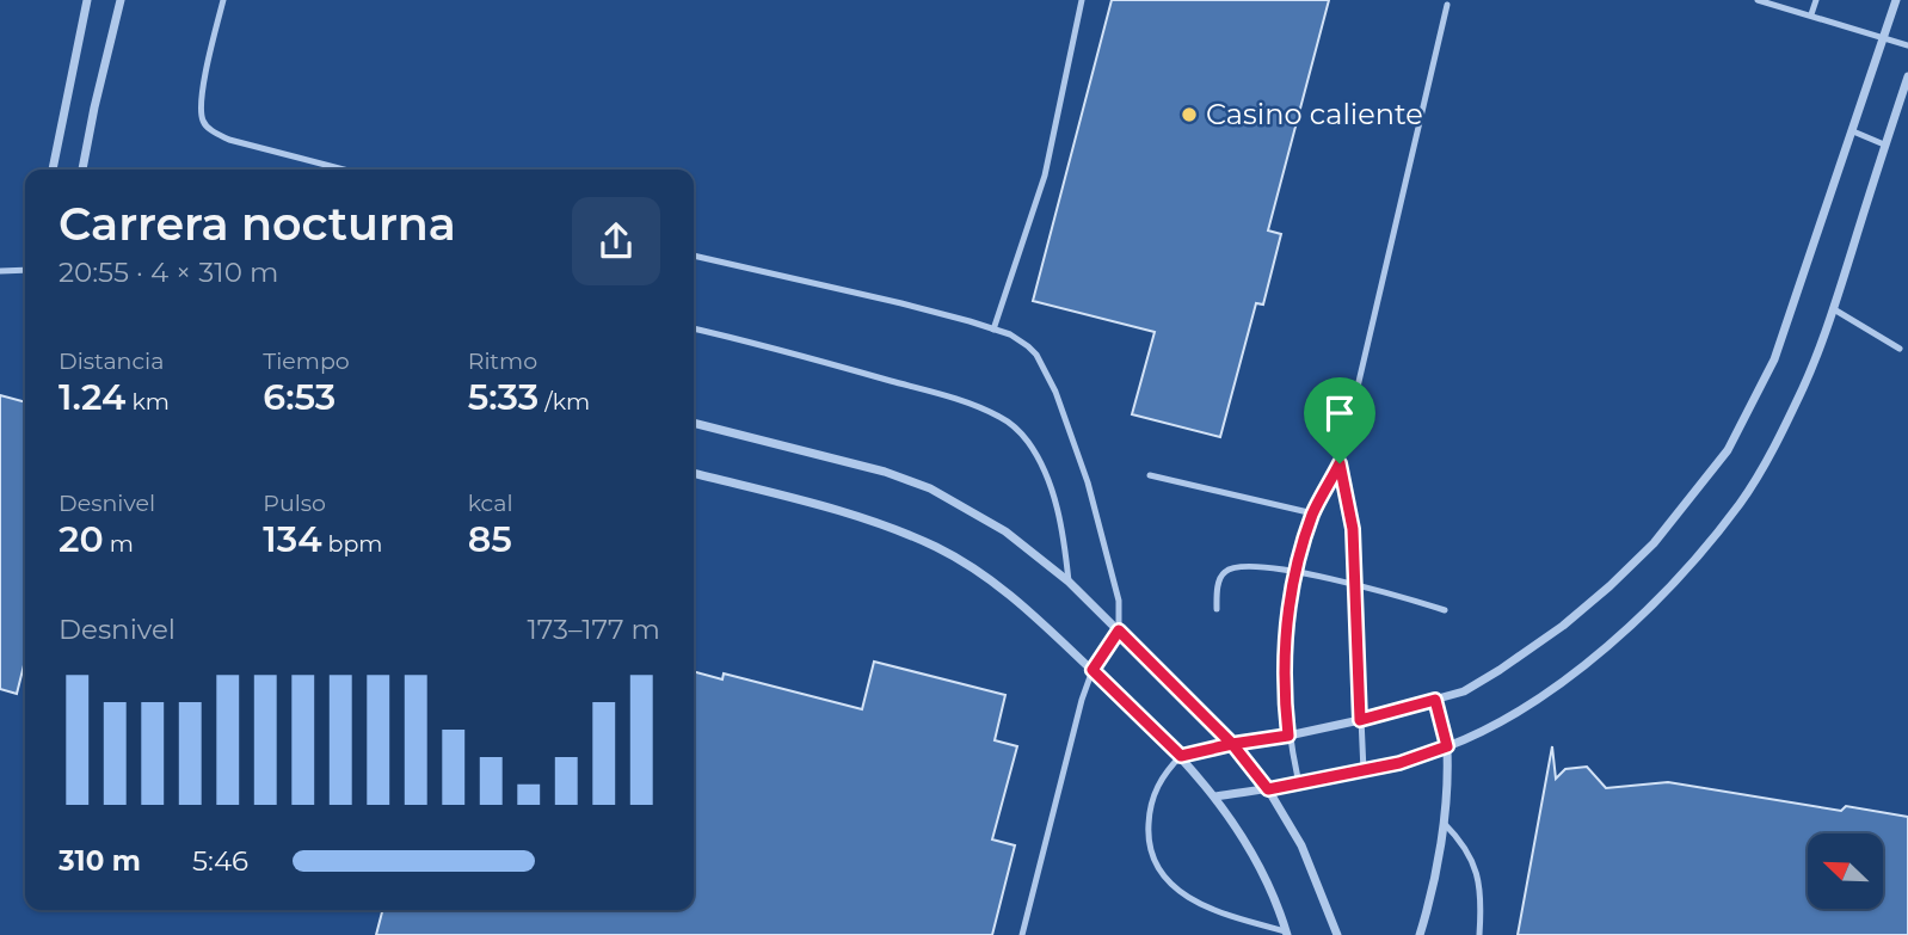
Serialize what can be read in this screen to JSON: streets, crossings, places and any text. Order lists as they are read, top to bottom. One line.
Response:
{"places":["Casino caliente"],"north":"top left","page":{"heading":["Carrera nocturna","20:55 · 4 × 310 m"],"stats":[["Distancia","1.24 km"],["Tiempo","6:53"],["Ritmo","5:33 /km"],["Desnivel","20 m"],["Pulso","134 bpm"],["kcal","85"]],"chart":["Desnivel","173–177 m"],"list":[{"name":"310 m","note":"5:46"}]}}
